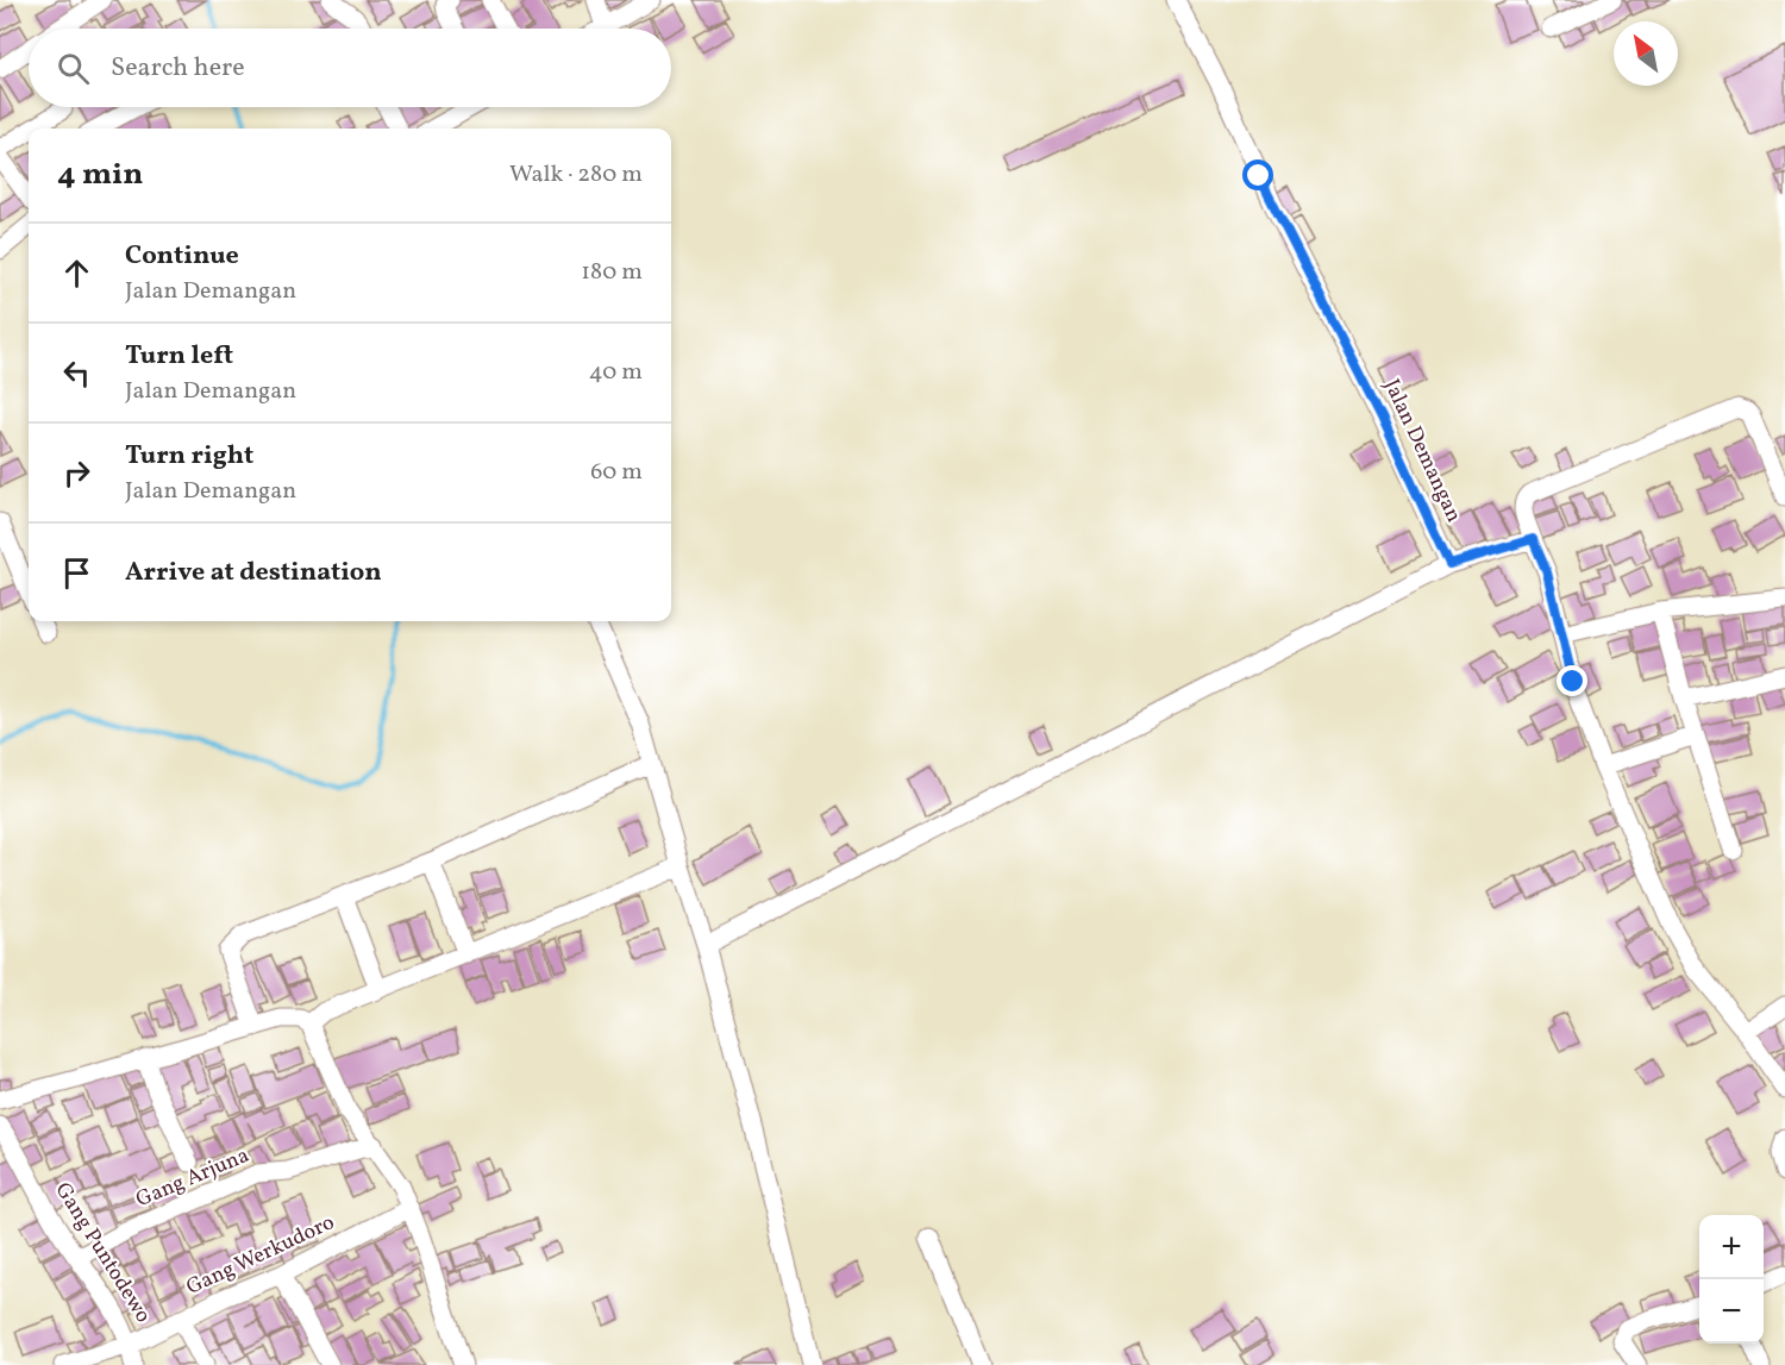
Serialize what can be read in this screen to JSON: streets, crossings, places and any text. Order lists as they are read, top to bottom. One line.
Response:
{"streets":{"street":["Jalan Demangan","Gang Arjuna","Gang Puntodewo","Gang Werkudoro"]},"crossings":[["Gang Arjuna","Gang Puntodewo"],["Gang Puntodewo","Gang Werkudoro"]],"north":"top left","page":{"search":"Search here","heading":["4 min","Walk · 280 m"],"list":[["Continue","Jalan Demangan","180 m"],["Turn left","Jalan Demangan","40 m"],["Turn right","Jalan Demangan","60 m"],"Arrive at destination"],"map_buttons":["+","−"]}}
